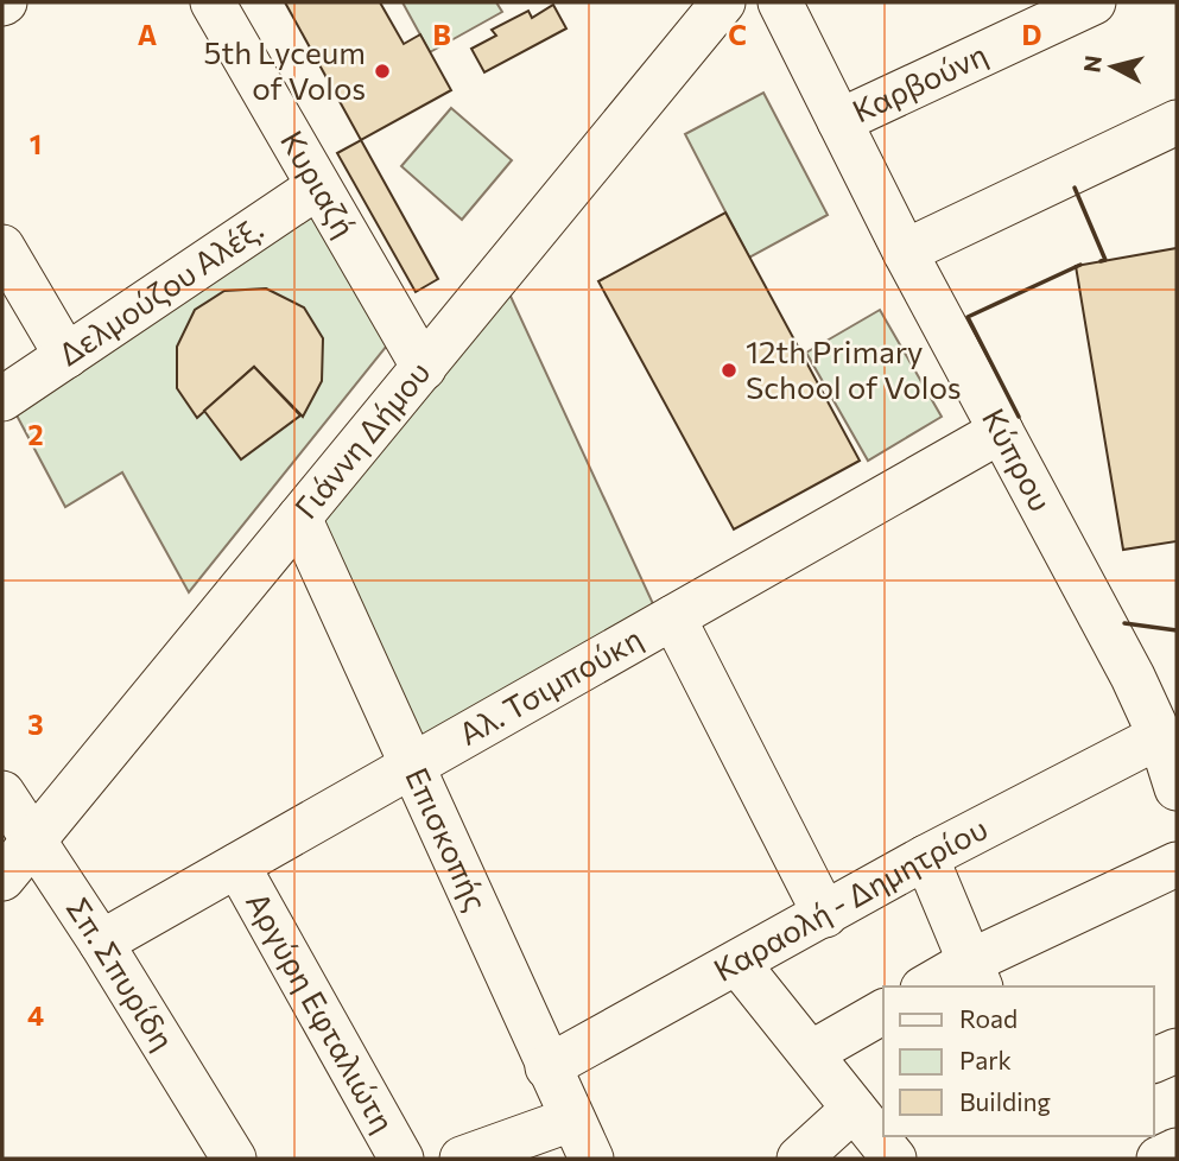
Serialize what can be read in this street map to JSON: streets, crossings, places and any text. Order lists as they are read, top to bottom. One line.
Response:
{"streets":{"street":["Καρβούνη","Κυριαζή","Δελμούζου Αλέξ.","Γιάννη Δήμου","Κύπρου","Αλ. Τσιμπούκη","Επισκοπής","Καραολή - Δημητρίου","Σπ. Σπυρίδη","Αργύρη Εφταλιώτη"]},"crossings":[["Καρβούνη","Κύπρου"],["Κυριαζή","Δελμούζου Αλέξ."],["Κυριαζή","Γιάννη Δήμου"],["Γιάννη Δήμου","Επισκοπής"],["Γιάννη Δήμου","Σπ. Σπυρίδη"],["Κύπρου","Αλ. Τσιμπούκη"],["Κύπρου","Καραολή - Δημητρίου"],["Αλ. Τσιμπούκη","Επισκοπής"],["Αλ. Τσιμπούκη","Σπ. Σπυρίδη"],["Αλ. Τσιμπούκη","Αργύρη Εφταλιώτη"],["Επισκοπής","Καραολή - Δημητρίου"]],"places":["5th Lyceum of Volos","12th Primary School of Volos"],"legend":["Road","Park","Building"],"north":"left","grid":{"columns":["A","B","C","D"],"rows":["1","2","3","4"]}}
